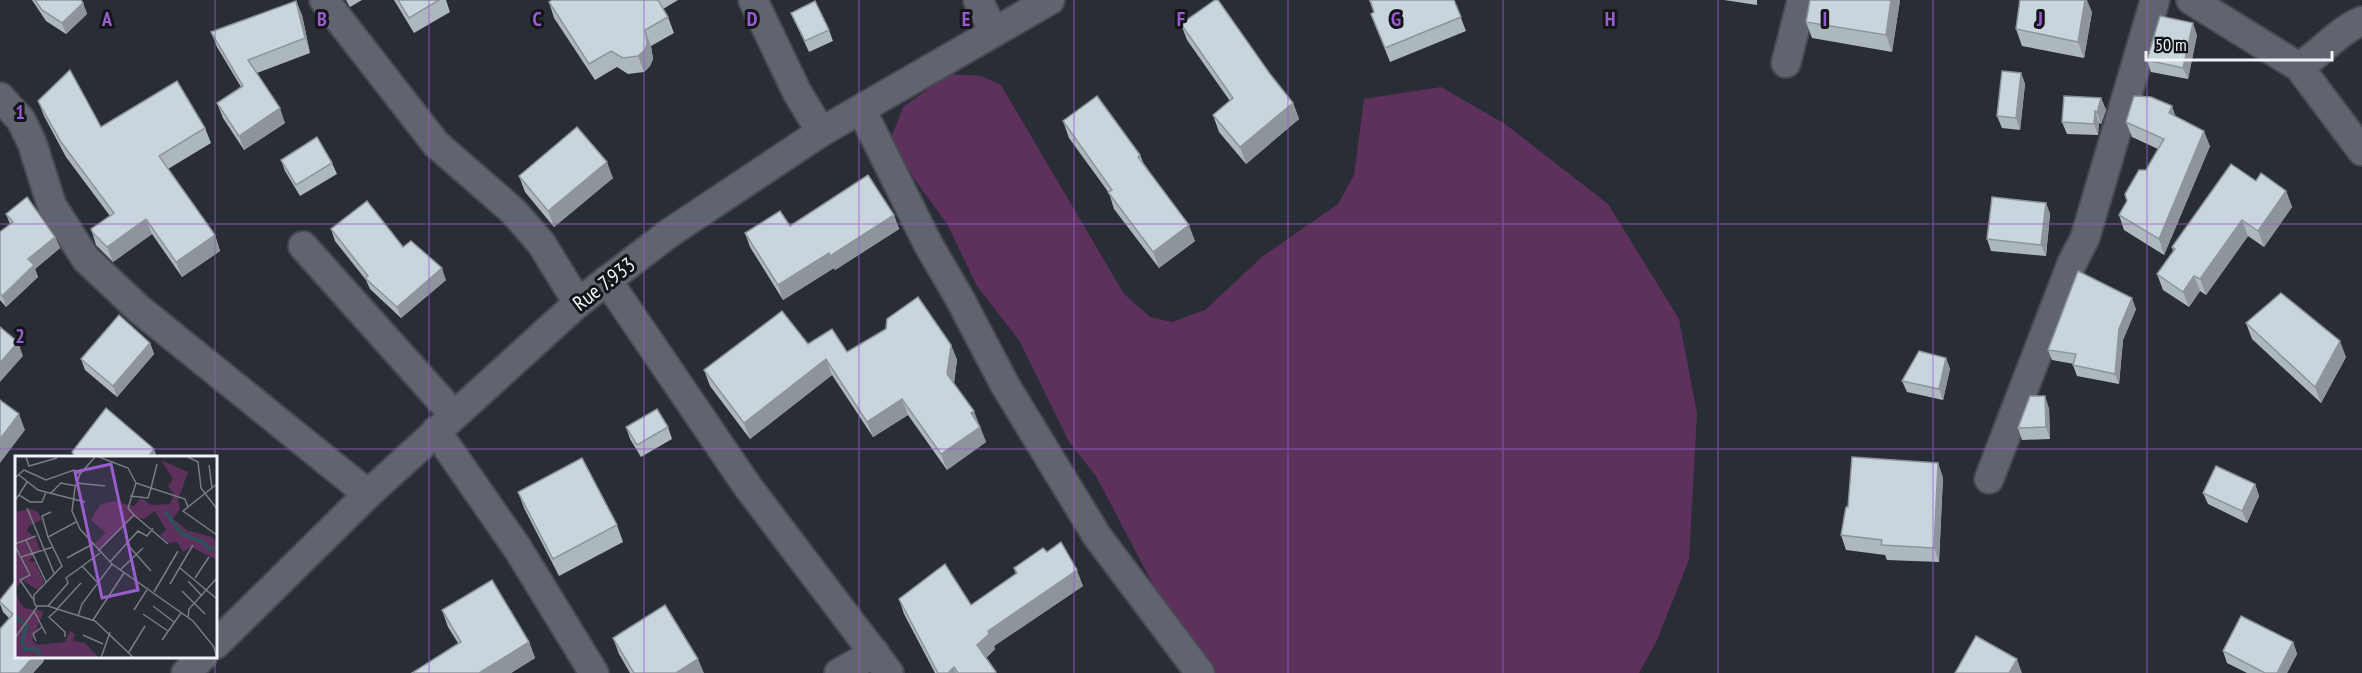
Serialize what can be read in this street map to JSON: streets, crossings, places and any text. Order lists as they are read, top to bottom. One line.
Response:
{"streets":{"street":["Rue 7.933"]},"scale_bar":"50 m","grid":{"columns":["A","B","C","D","E","F","G","H","I","J"],"rows":["1","2"]}}
